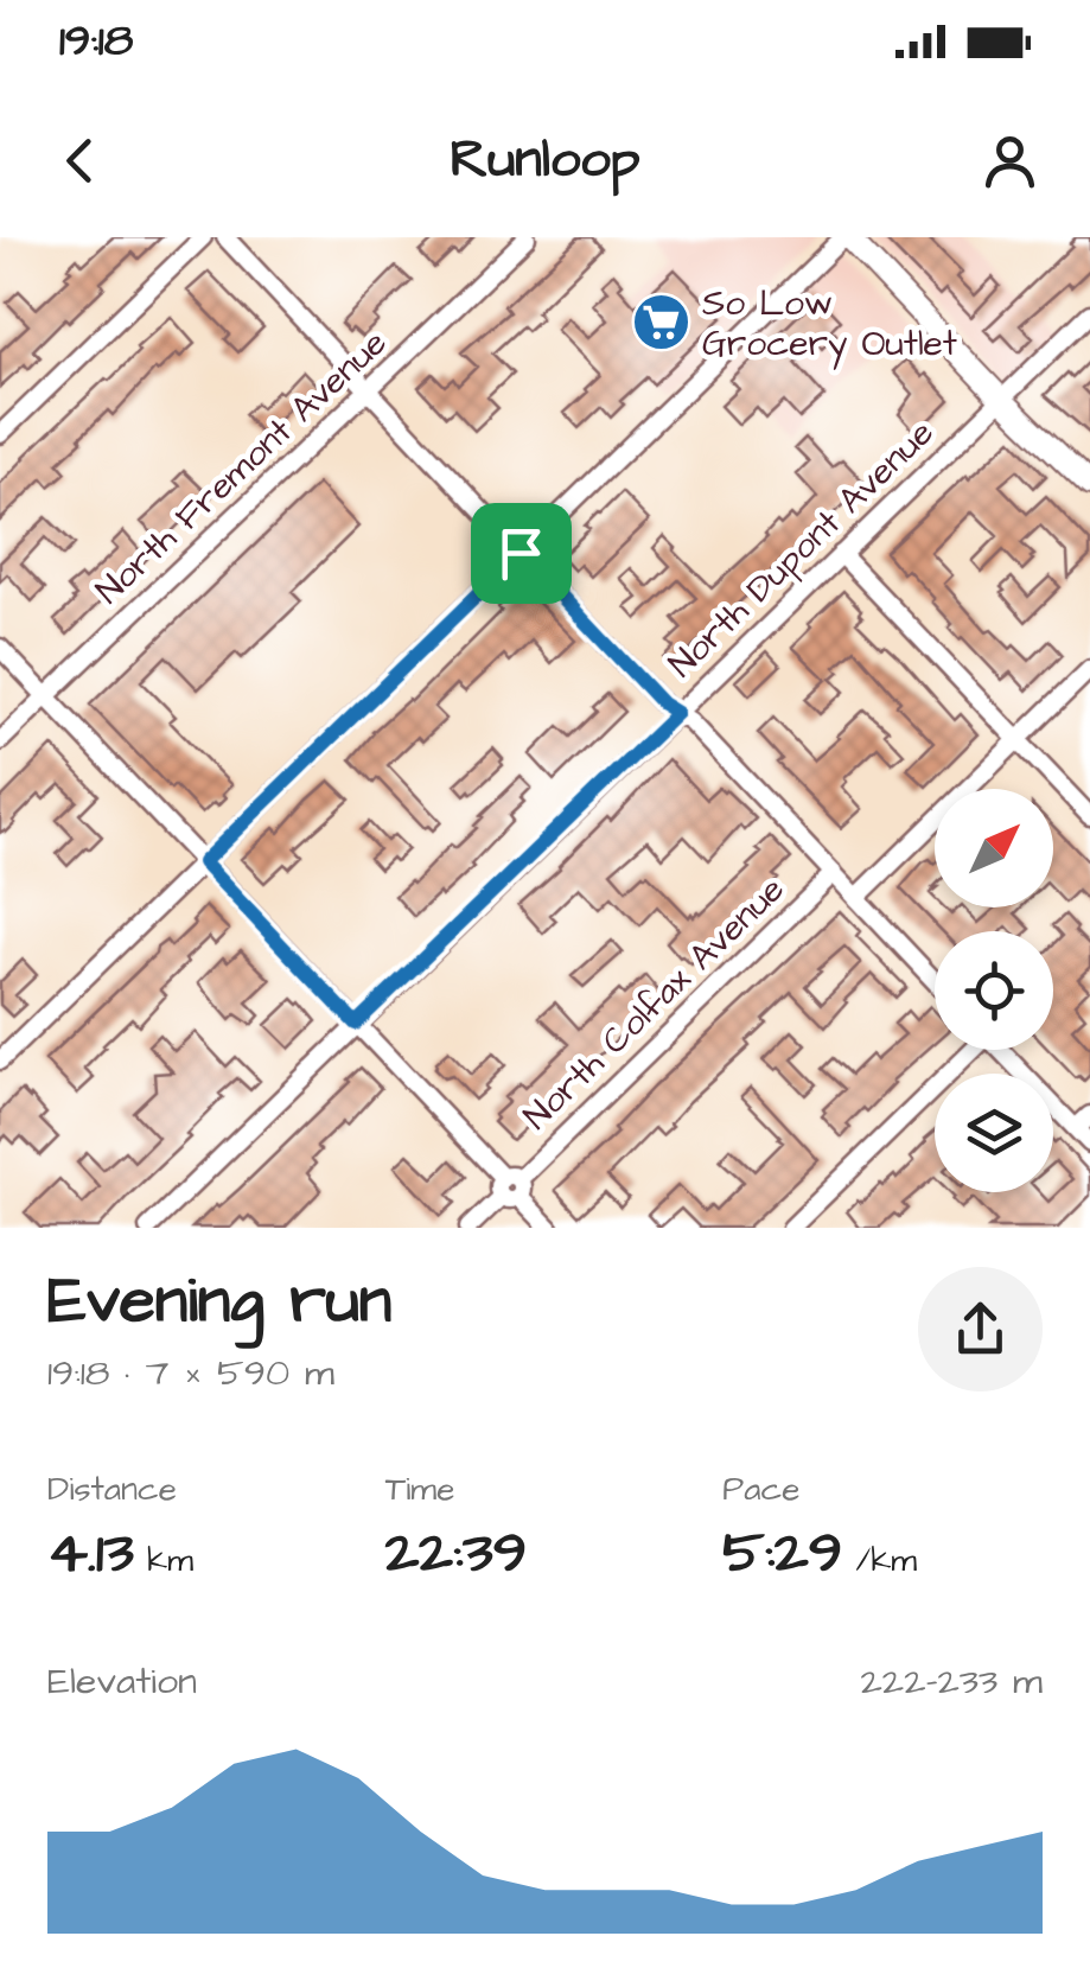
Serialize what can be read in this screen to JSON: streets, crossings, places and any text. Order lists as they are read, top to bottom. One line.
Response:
{"streets":{"street":["North Fremont Avenue","North Dupont Avenue","North Colfax Avenue"]},"places":{"supermarket":["So Low Grocery Outlet"]},"north":"top right","page":{"status":"19:18","header":"Runloop","heading":["Evening run","19:18 · 7 × 590 m"],"stats":[["Distance","4.13 km"],["Time","22:39"],["Pace","5:29 /km"]],"chart":["Elevation","222–233 m"]}}
